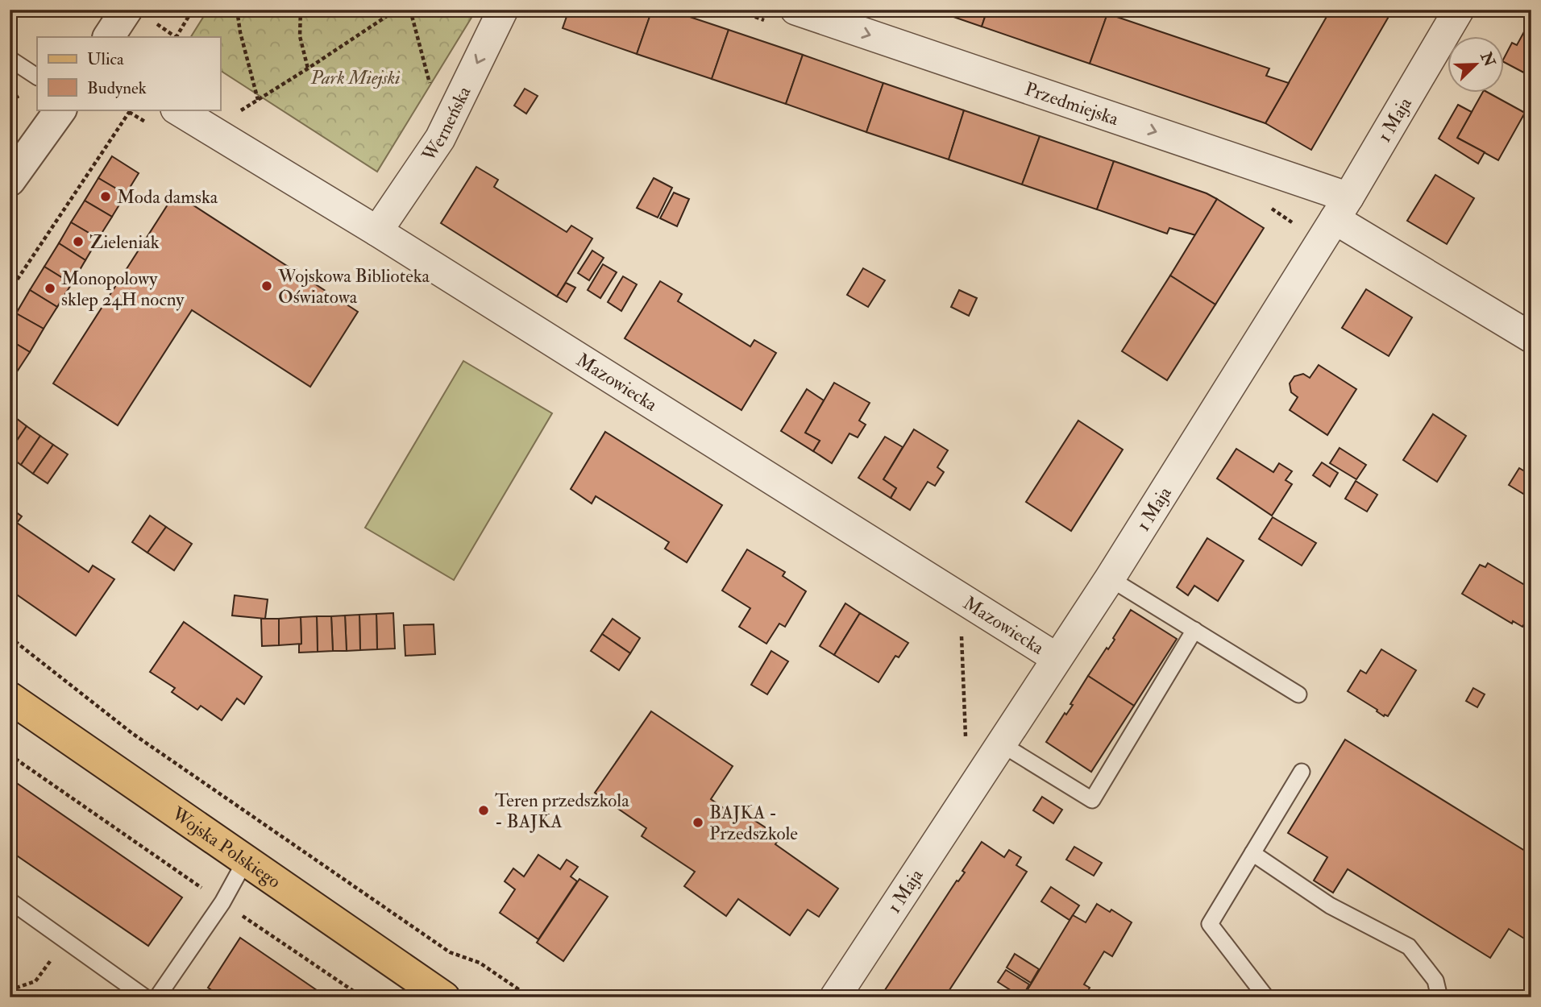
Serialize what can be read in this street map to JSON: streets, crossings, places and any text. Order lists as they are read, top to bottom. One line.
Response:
{"streets":{"main road":["Wojska Polskiego"],"street":["Przedmiejska","1 Maja","Werneńska","Mazowiecka"]},"crossings":[["Przedmiejska","1 Maja"],["1 Maja","Mazowiecka"],["Werneńska","Mazowiecka"]],"one_way":["Przedmiejska","Werneńska"],"parks":["Park Miejski"],"places":["Moda damska","Zieleniak","Wojskowa Biblioteka Oświatowa","Monopolowy sklep 24H nocny","Teren przedszkola - BAJKA","BAJKA - Przedszkole"],"legend":["Ulica","Budynek"],"north":"top right"}
